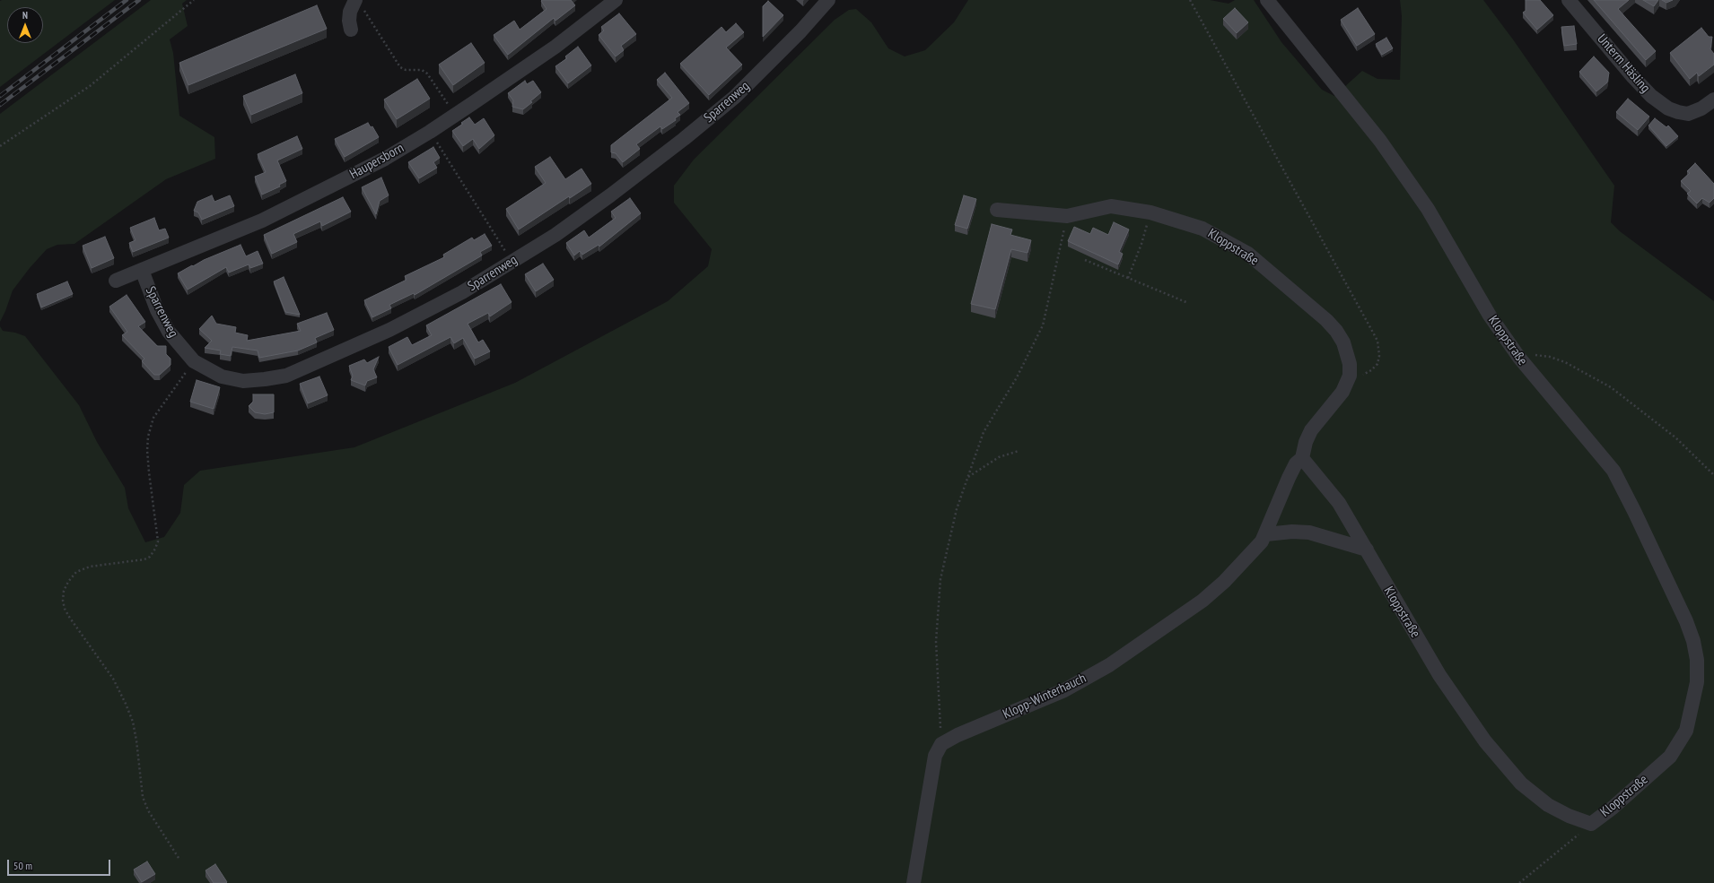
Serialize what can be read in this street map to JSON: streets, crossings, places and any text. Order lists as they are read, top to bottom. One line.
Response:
{"streets":{"street":["Unterm Häsling","Sparrenweg","Haupersborn","Kloppstraße","Klopp-Winterhauch"]},"crossings":[["Sparrenweg","Haupersborn"],["Kloppstraße","Klopp-Winterhauch"]],"scale_bar":"50 m","north":"top"}
